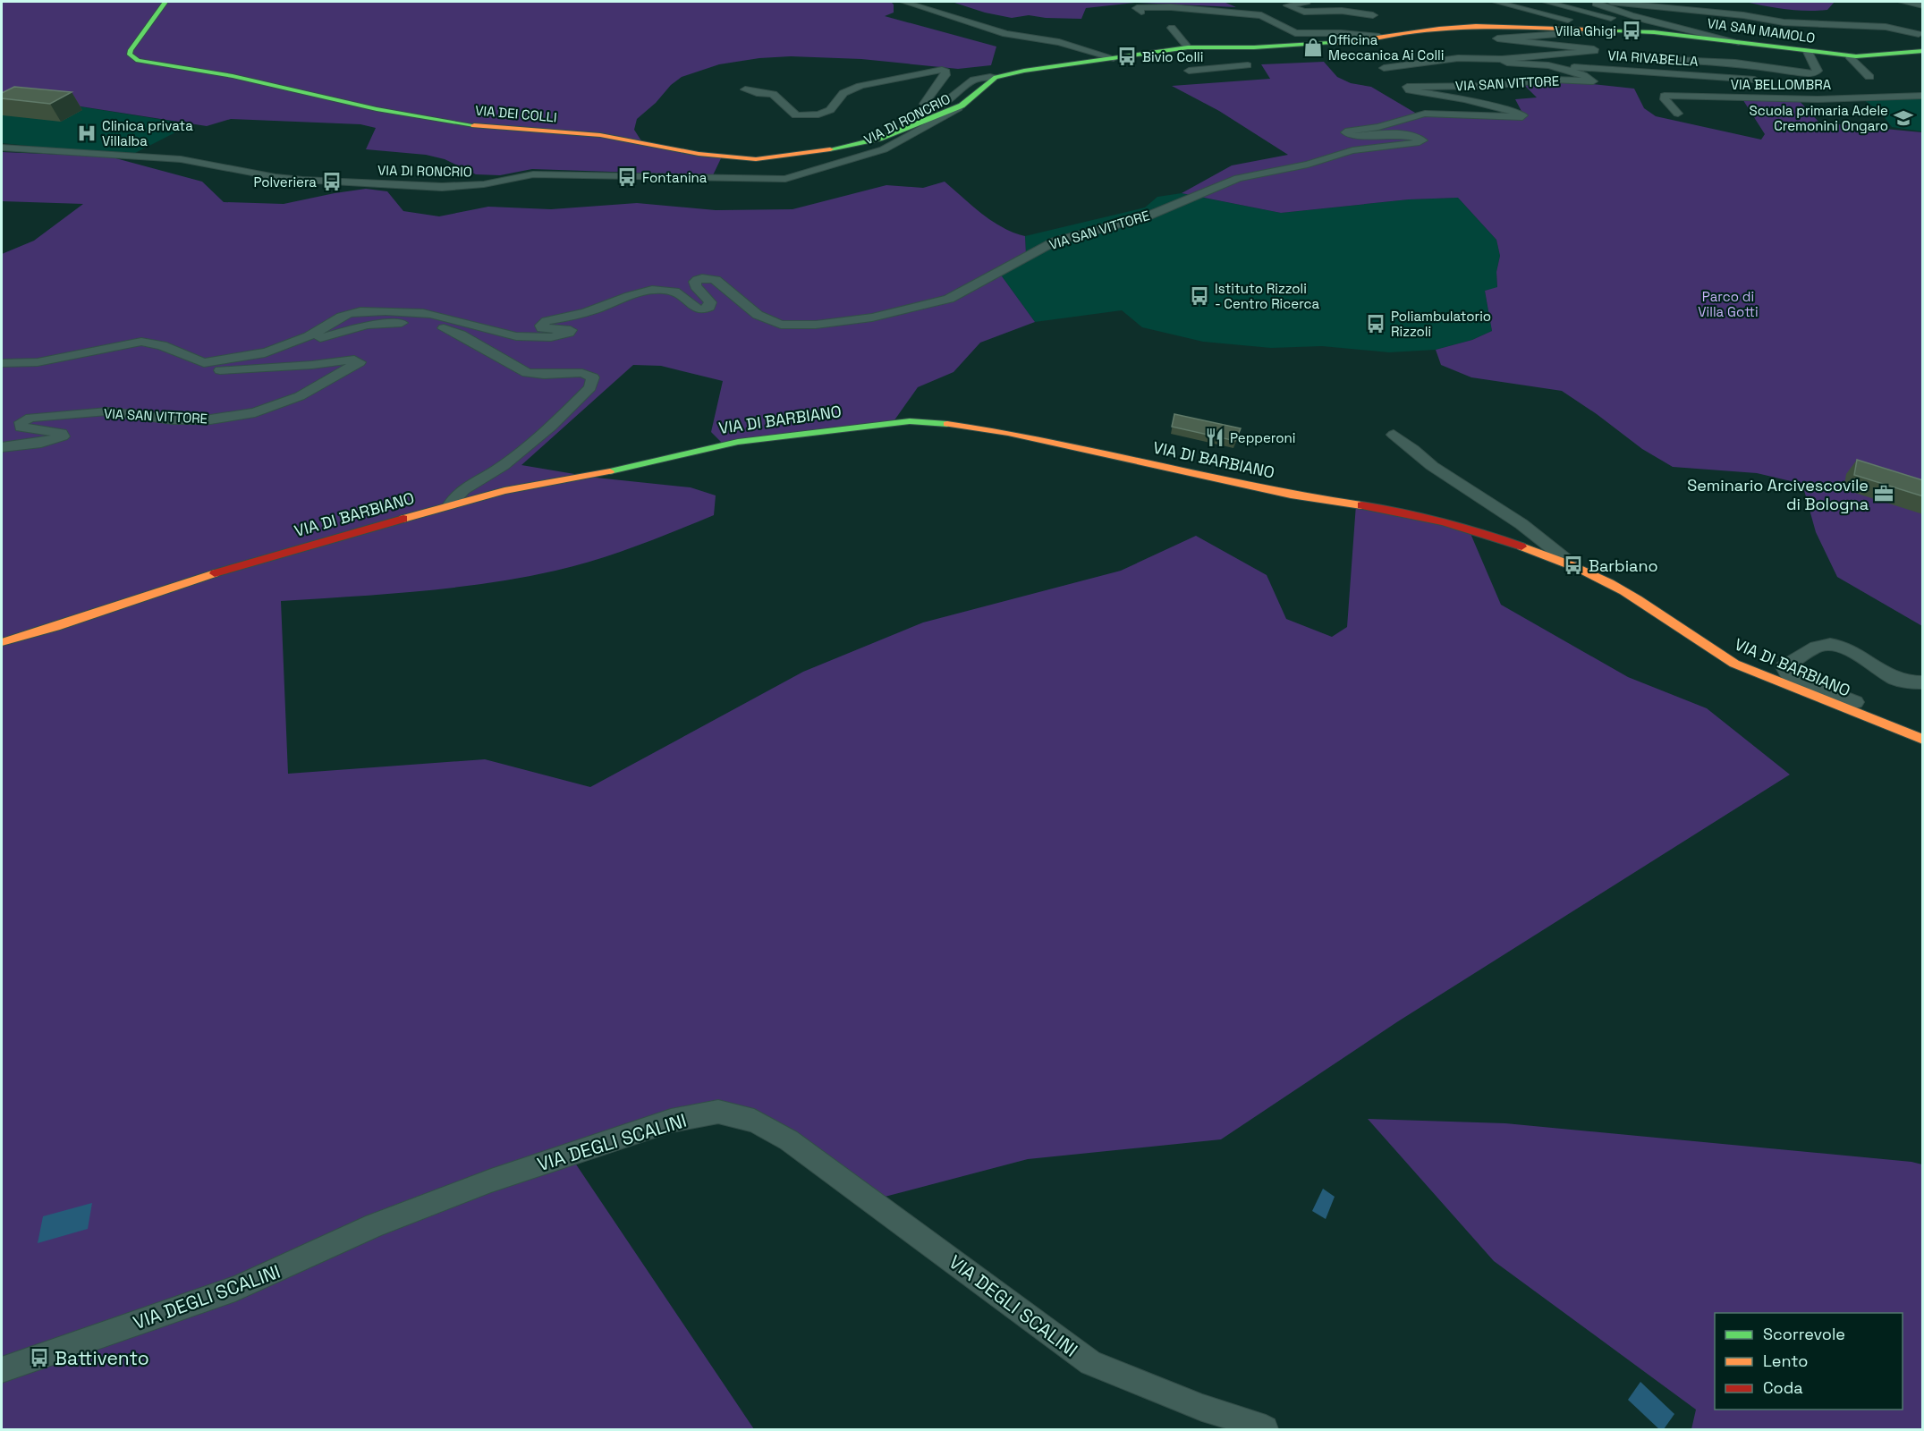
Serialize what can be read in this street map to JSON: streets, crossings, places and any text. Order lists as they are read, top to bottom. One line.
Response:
{"streets":{"main road":["VIA SAN MAMOLO","VIA DEI COLLI","VIA DI BARBIANO"],"street":["VIA RIVABELLA","VIA SAN VITTORE","VIA BELLOMBRA","VIA DI RONCRIO","VIA DEGLI SCALINI"]},"crossings":[["VIA SAN MAMOLO","VIA RIVABELLA"],["VIA SAN MAMOLO","VIA SAN VITTORE"],["VIA RIVABELLA","VIA SAN VITTORE"],["VIA SAN VITTORE","VIA DI BARBIANO"],["VIA DEI COLLI","VIA DI RONCRIO"]],"parks":["Parco di Villa Gotti"],"places":{"bus stop":["Villa Ghigi","Bivio Colli","Fontanina","Polveriera","Istituto Rizzoli - Centro Ricerca","Poliambulatorio Rizzoli","Barbiano","Battivento"],"shop":["Officina Meccanica Ai Colli"],"school or university":["Scuola primaria Adele Cremonini Ongaro"],"hospital":["Clinica privata Villalba"],"restaurant":["Pepperoni"],"office":["Seminario Arcivescovile di Bologna"]},"legend":["Scorrevole","Lento","Coda"]}
